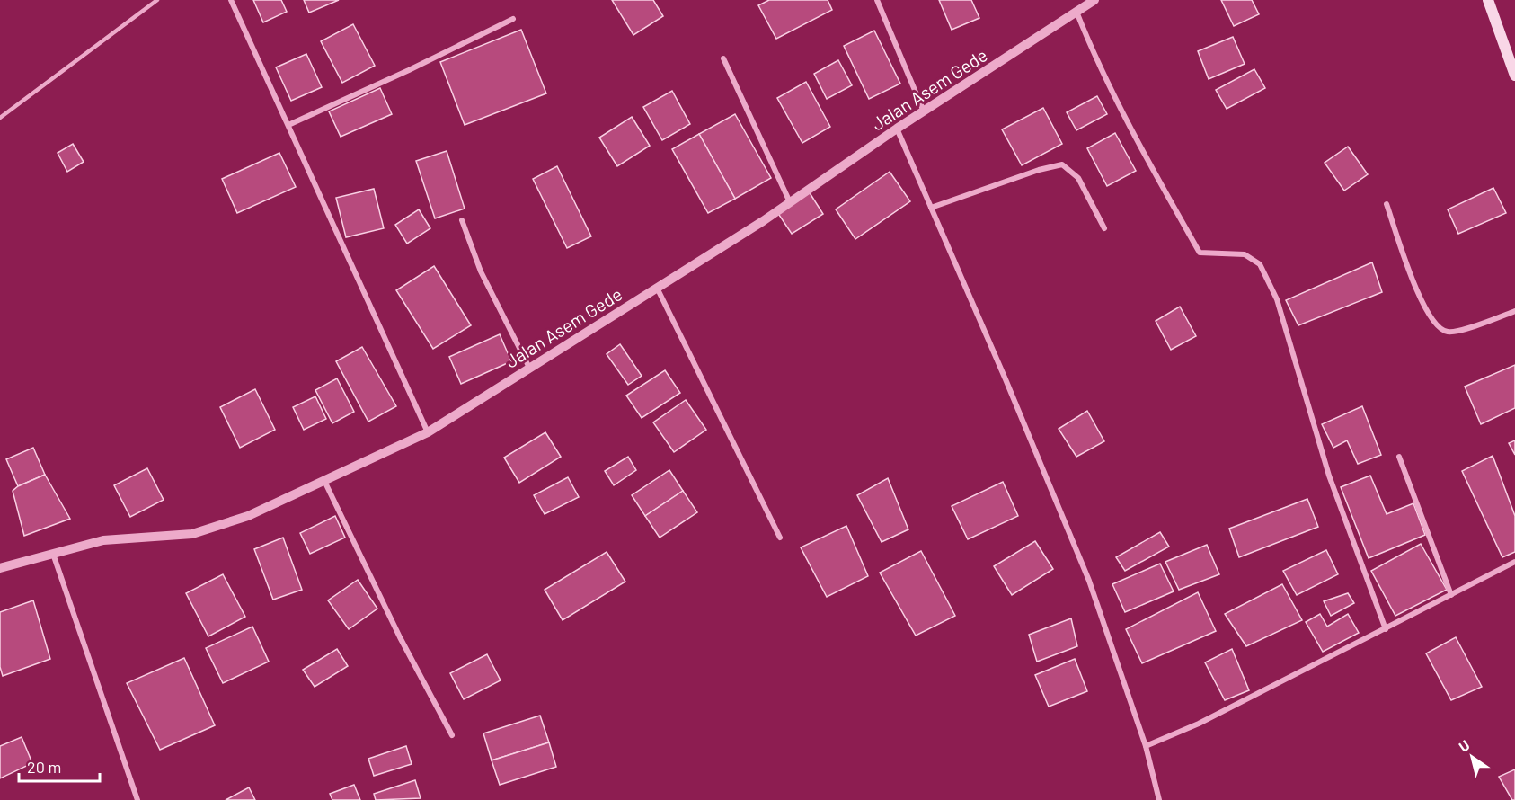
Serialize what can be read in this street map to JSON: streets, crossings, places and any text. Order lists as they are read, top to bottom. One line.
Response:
{"streets":{"street":["Jalan Asem Gede"]},"scale_bar":"20 m","north":"top left"}
